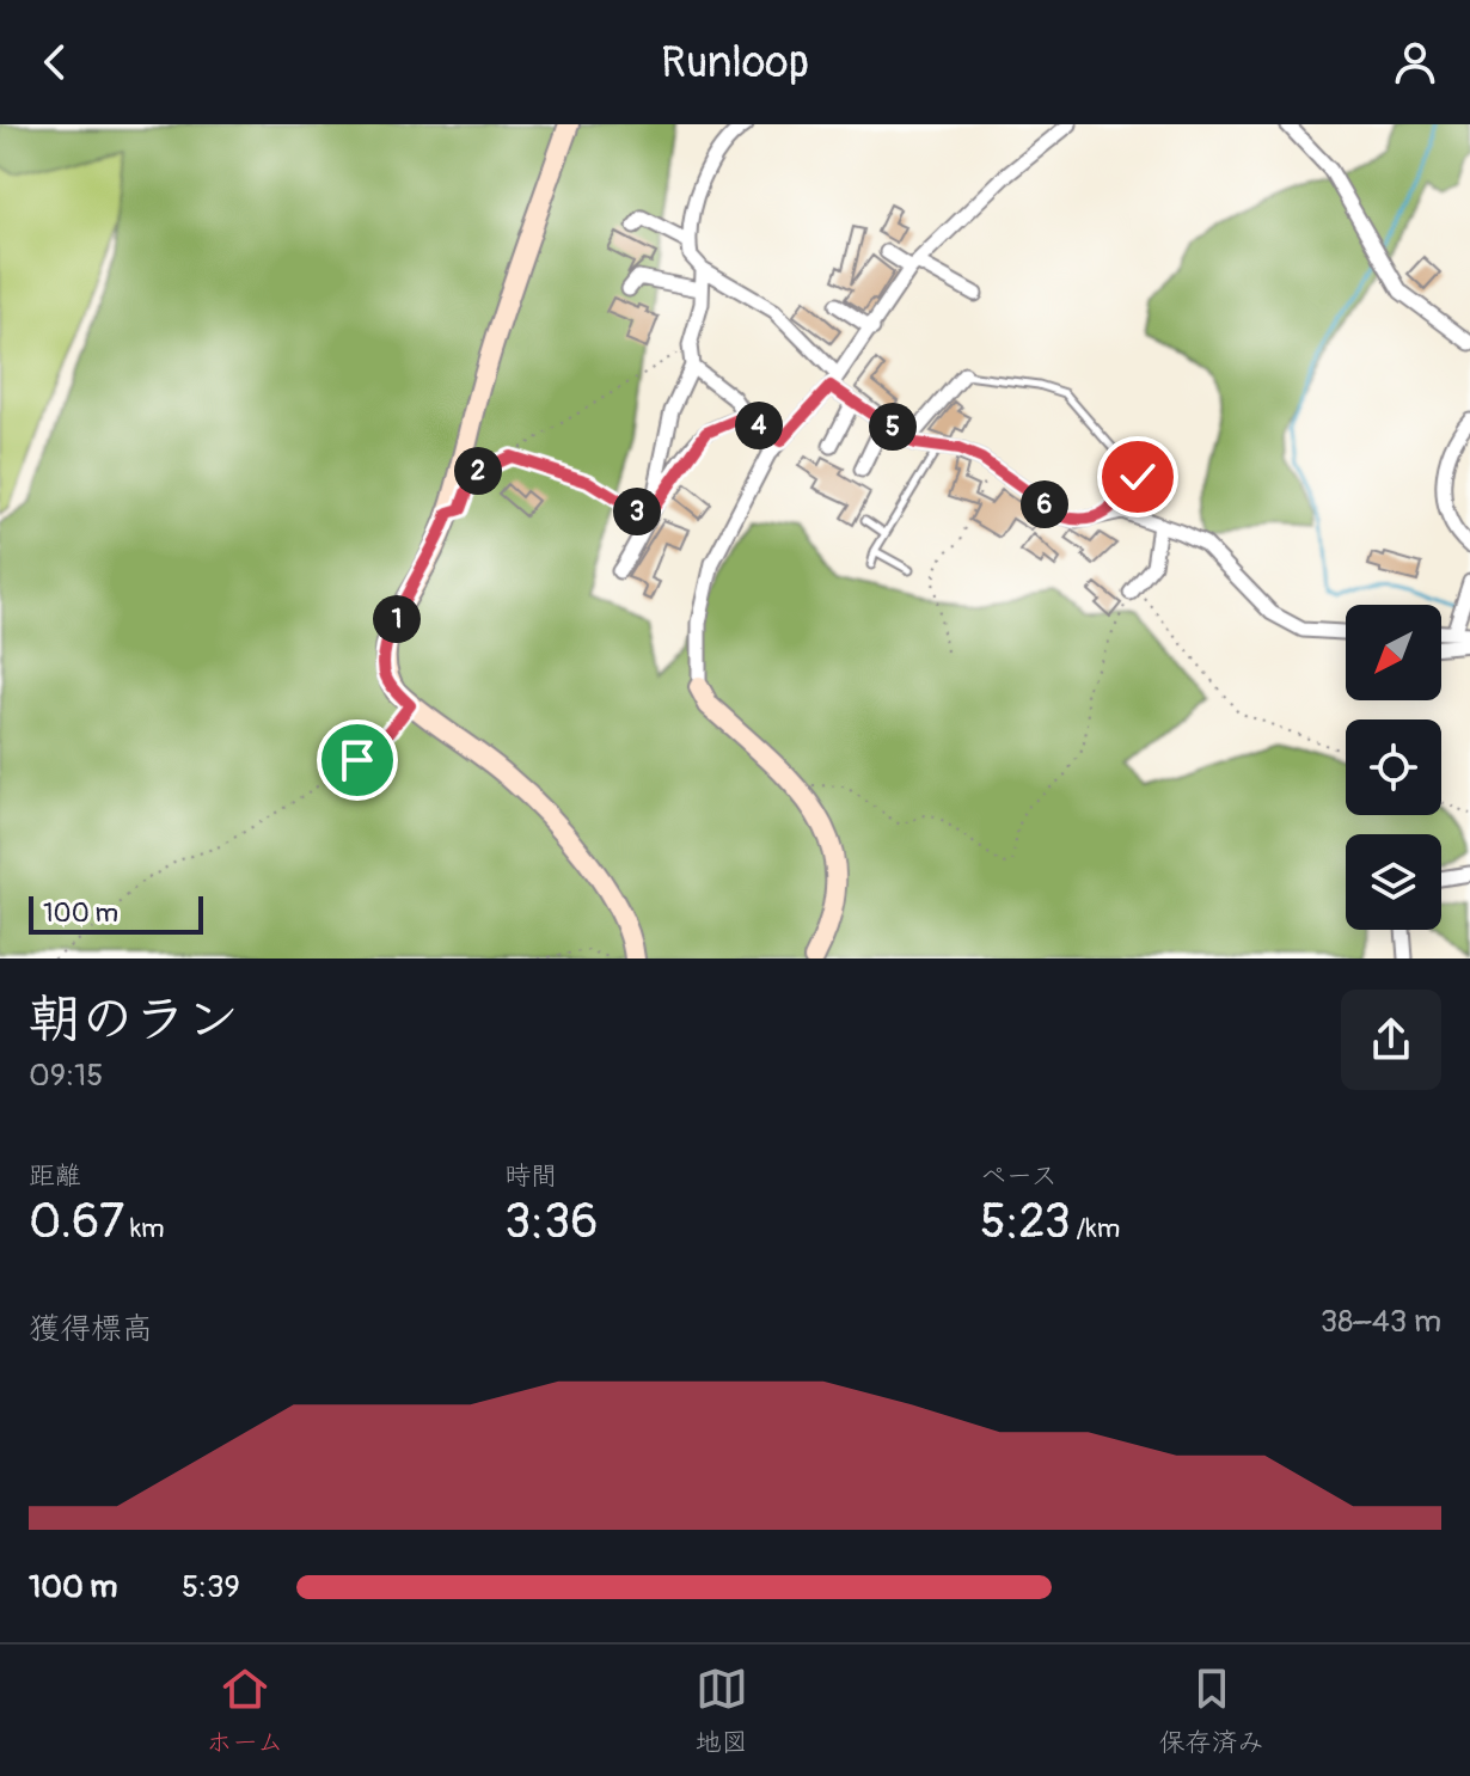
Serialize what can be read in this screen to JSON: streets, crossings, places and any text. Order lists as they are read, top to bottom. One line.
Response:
{"scale_bar":"100 m","north":"bottom left","page":{"header":"Runloop","pins":["4","5","2","6","3","1"],"scale":"100 m","heading":["朝のラン","09:15"],"stats":[["距離","0.67 km"],["時間","3:36"],["ペース","5:23 /km"]],"chart":["獲得標高","38–43 m"],"list":[{"name":"100 m","note":"5:39"}],"tabs":["ホーム","地図","保存済み"]}}
